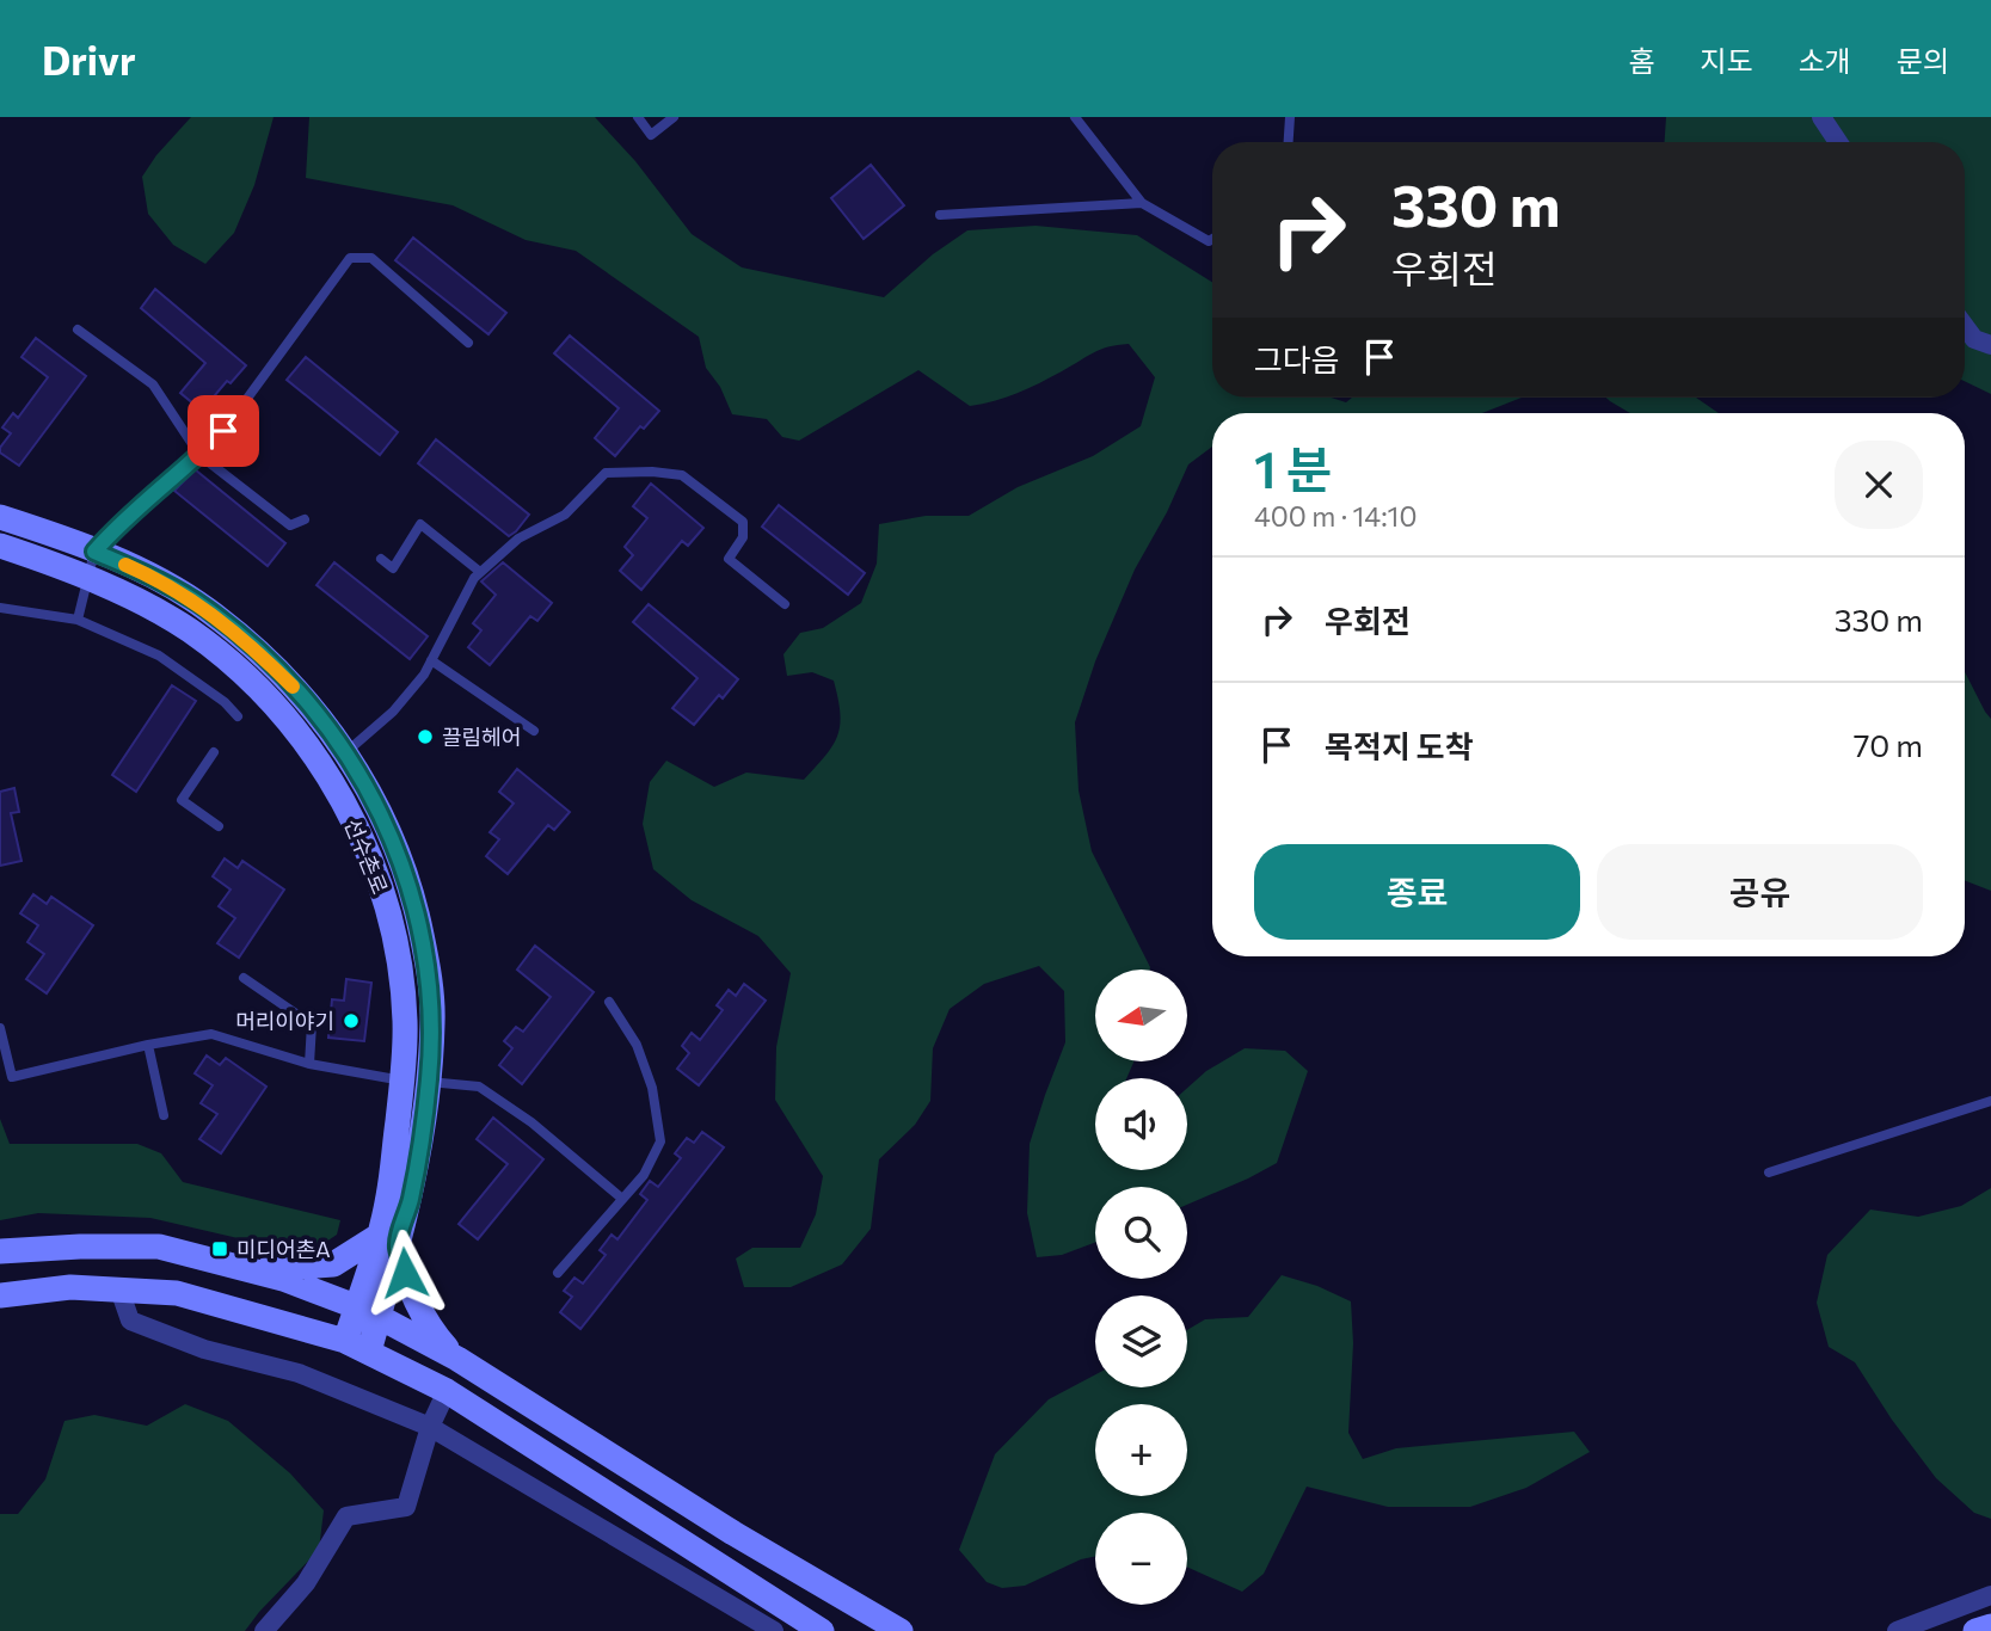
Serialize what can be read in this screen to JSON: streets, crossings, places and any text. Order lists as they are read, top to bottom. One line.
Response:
{"streets":{"street":["선수촌로"]},"places":{"other":["끌림헤어","머리이야기"],"transit":["미디어촌A"]},"north":"left","page":{"header":"Drivr","nav":["홈","지도","소개","문의"],"turn":["330 m","우회전"],"then":"그다음","heading":["1 분","400 m · 14:10"],"list":[{"name":"우회전","value":"330 m"},{"name":"목적지 도착","value":"70 m"}],"buttons":["종료","공유"],"map_buttons":["+","−"]}}
